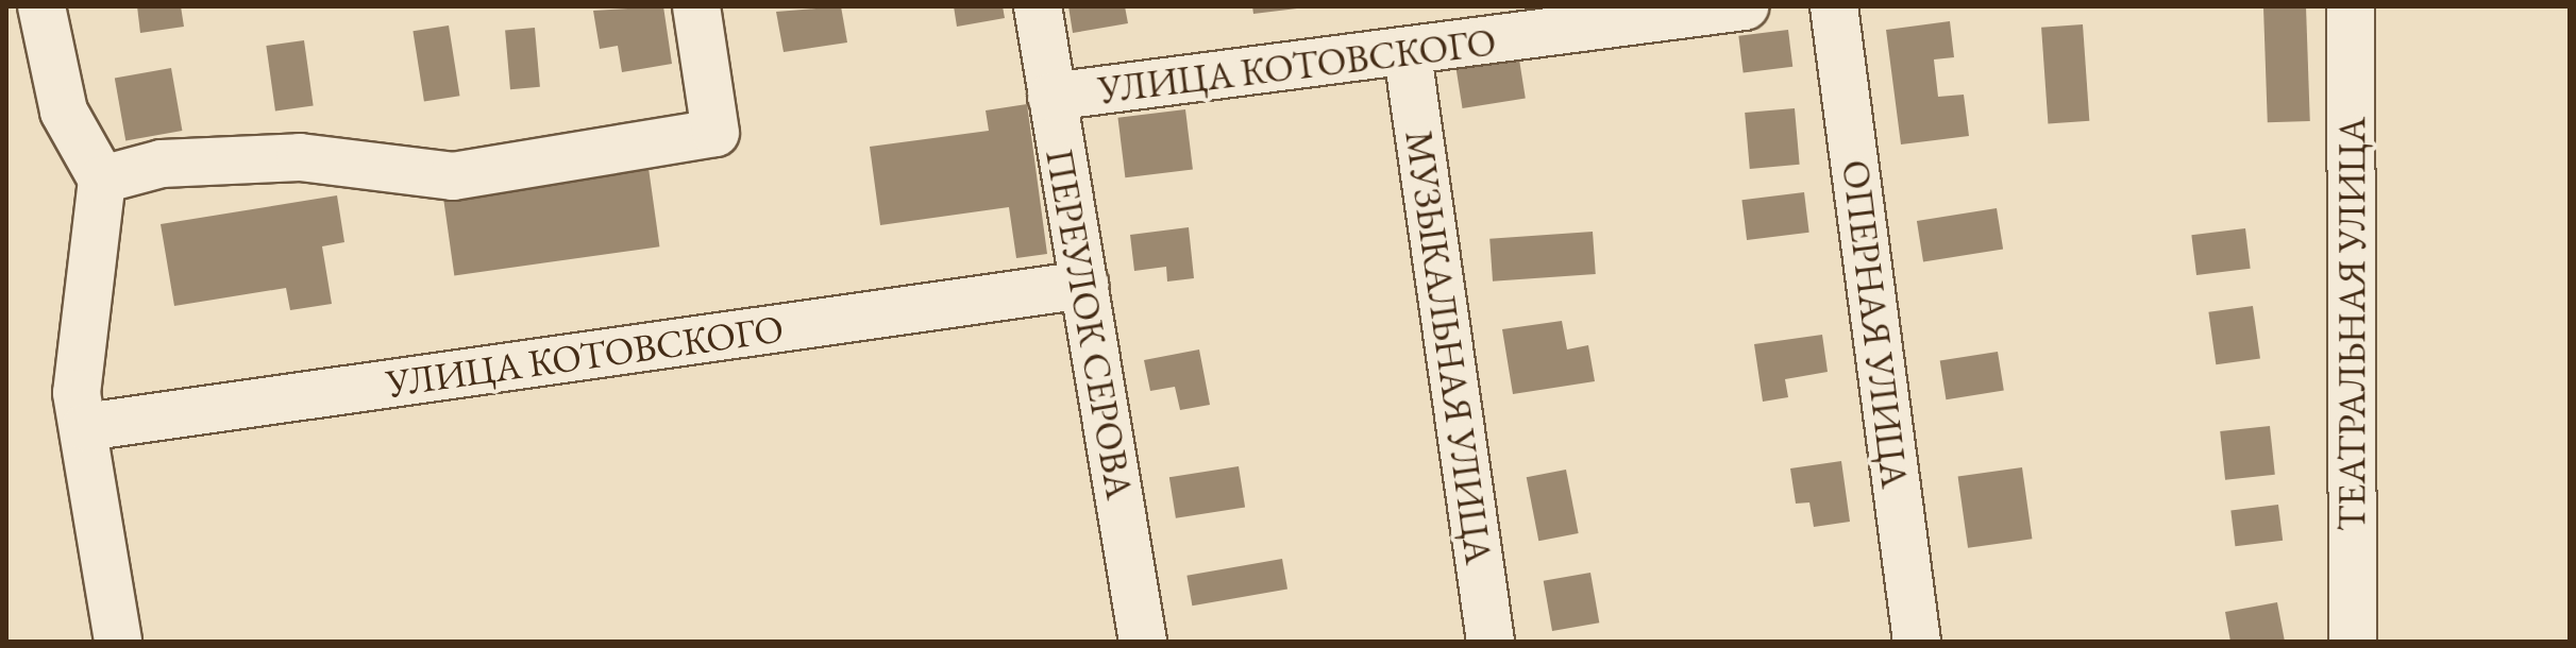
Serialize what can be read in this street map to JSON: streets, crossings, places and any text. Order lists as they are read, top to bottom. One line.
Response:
{"streets":{"street":["УЛИЦА КОТОВСКОГО","ПЕРЕУЛОК СЕРОВА","ОПЕРНАЯ УЛИЦА","ТЕАТРАЛЬНАЯ УЛИЦА","МУЗЫКАЛЬНАЯ УЛИЦА"]},"crossings":[["УЛИЦА КОТОВСКОГО","ПЕРЕУЛОК СЕРОВА"],["УЛИЦА КОТОВСКОГО","МУЗЫКАЛЬНАЯ УЛИЦА"]]}
